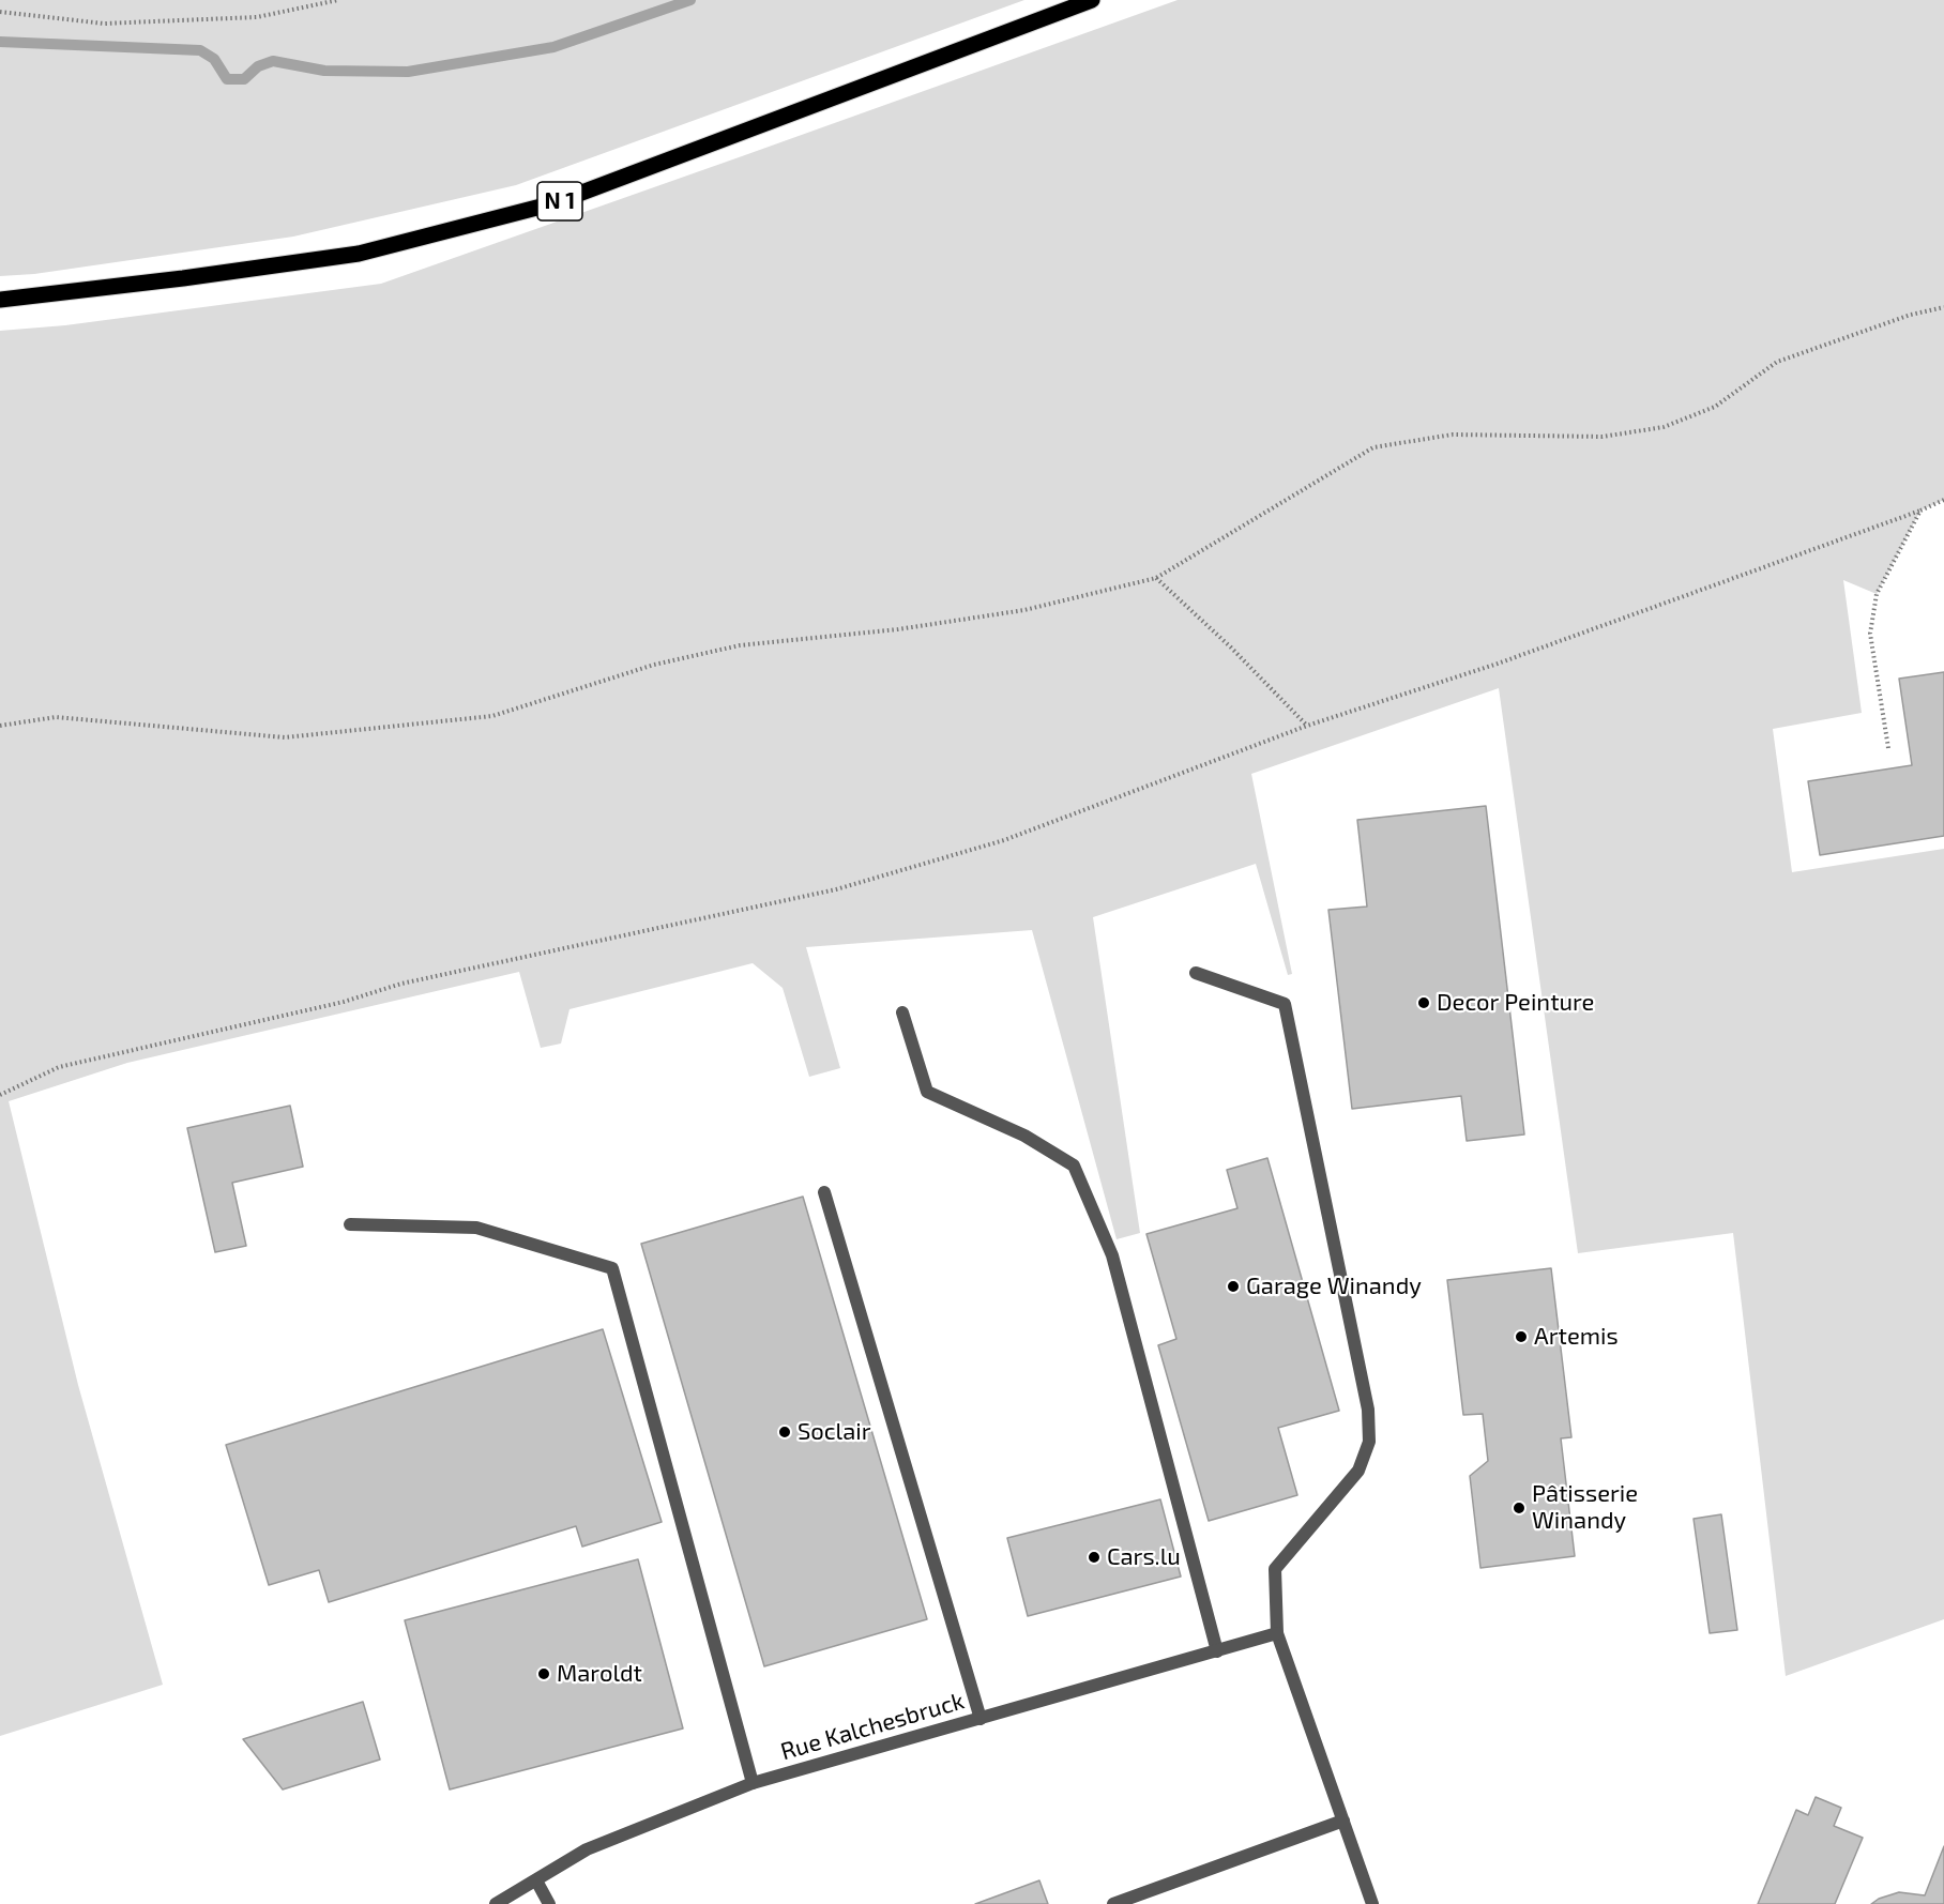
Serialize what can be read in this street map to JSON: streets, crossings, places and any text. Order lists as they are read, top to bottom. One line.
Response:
{"streets":{"main road":["N 1"],"street":["Rue Kalchesbruck"]},"places":["Decor Peinture","Garage Winandy","Artemis","Soclair","Pâtisserie Winandy","Cars.lu","Maroldt"]}
